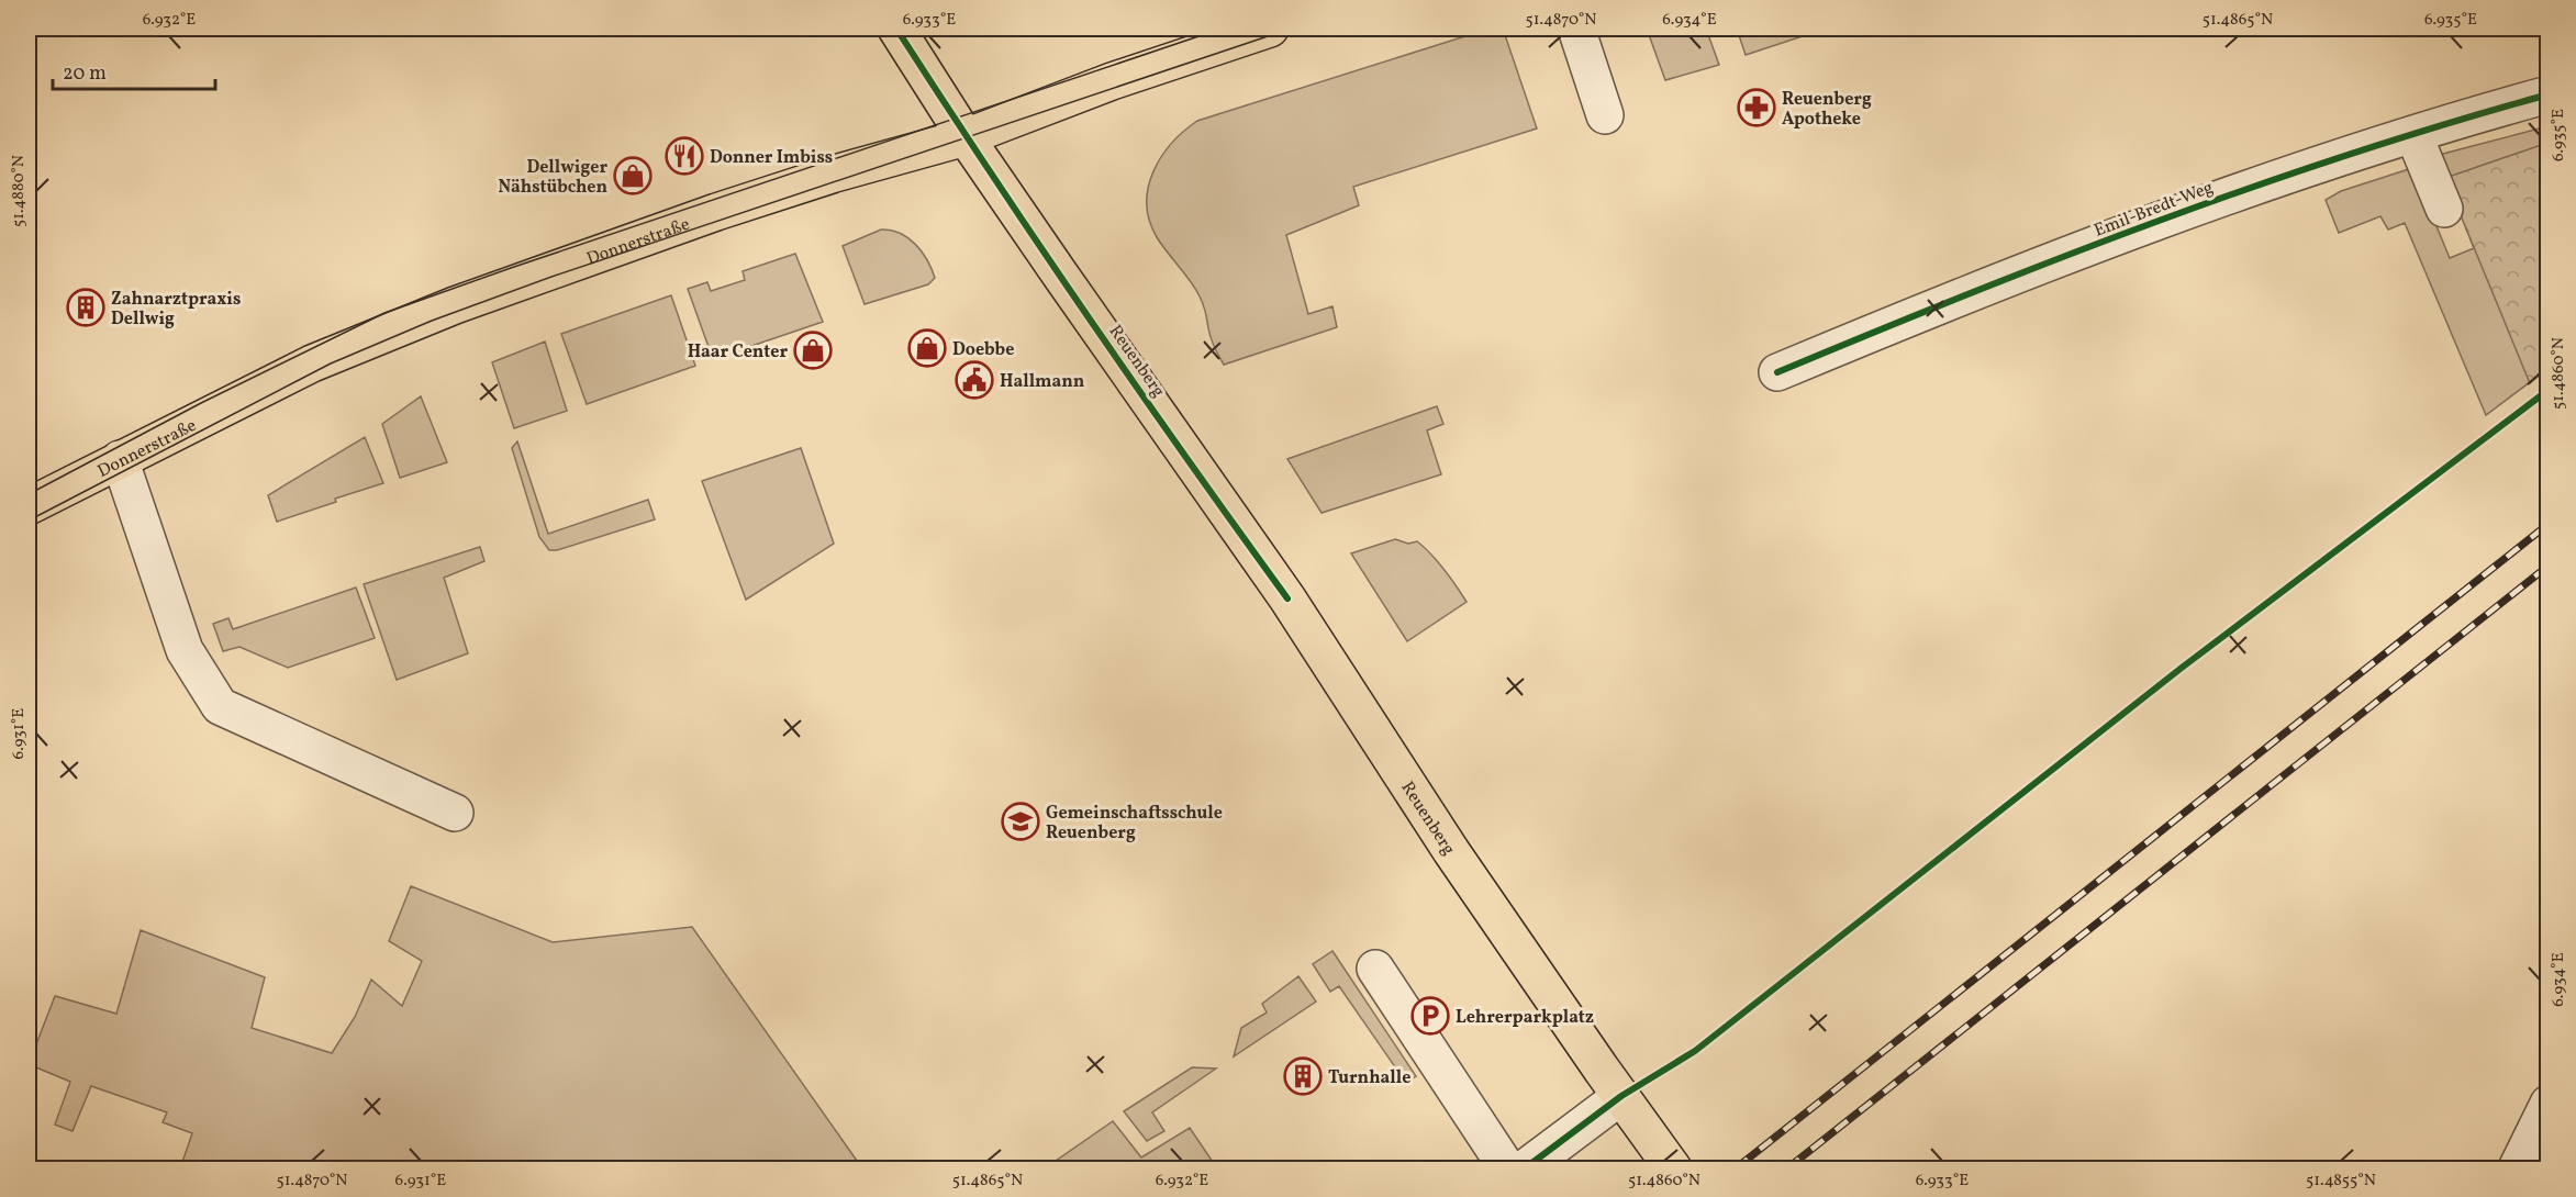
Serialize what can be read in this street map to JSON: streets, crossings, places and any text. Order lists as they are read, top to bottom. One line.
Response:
{"streets":{"main road":["Donnerstraße","Reuenberg"],"street":["Emil-Bredt-Weg"]},"crossings":[["Donnerstraße","Reuenberg"]],"places":{"pharmacy":["Reuenberg Apotheke"],"restaurant":["Donner Imbiss"],"shop":["Dellwiger Nähstübchen","Doebbe","Haar Center"],"building":["Zahnarztpraxis Dellwig","Turnhalle"],"public building":["Hallmann"],"school or university":["Gemeinschaftsschule Reuenberg"],"parking":["Lehrerparkplatz"]},"scale_bar":"20 m","coordinates":["6.932°E","6.933°E","51.4870°N","6.934°E","51.4865°N","6.935°E","51.4880°N","51.4860°N","6.931°E","51.4855°N"]}
